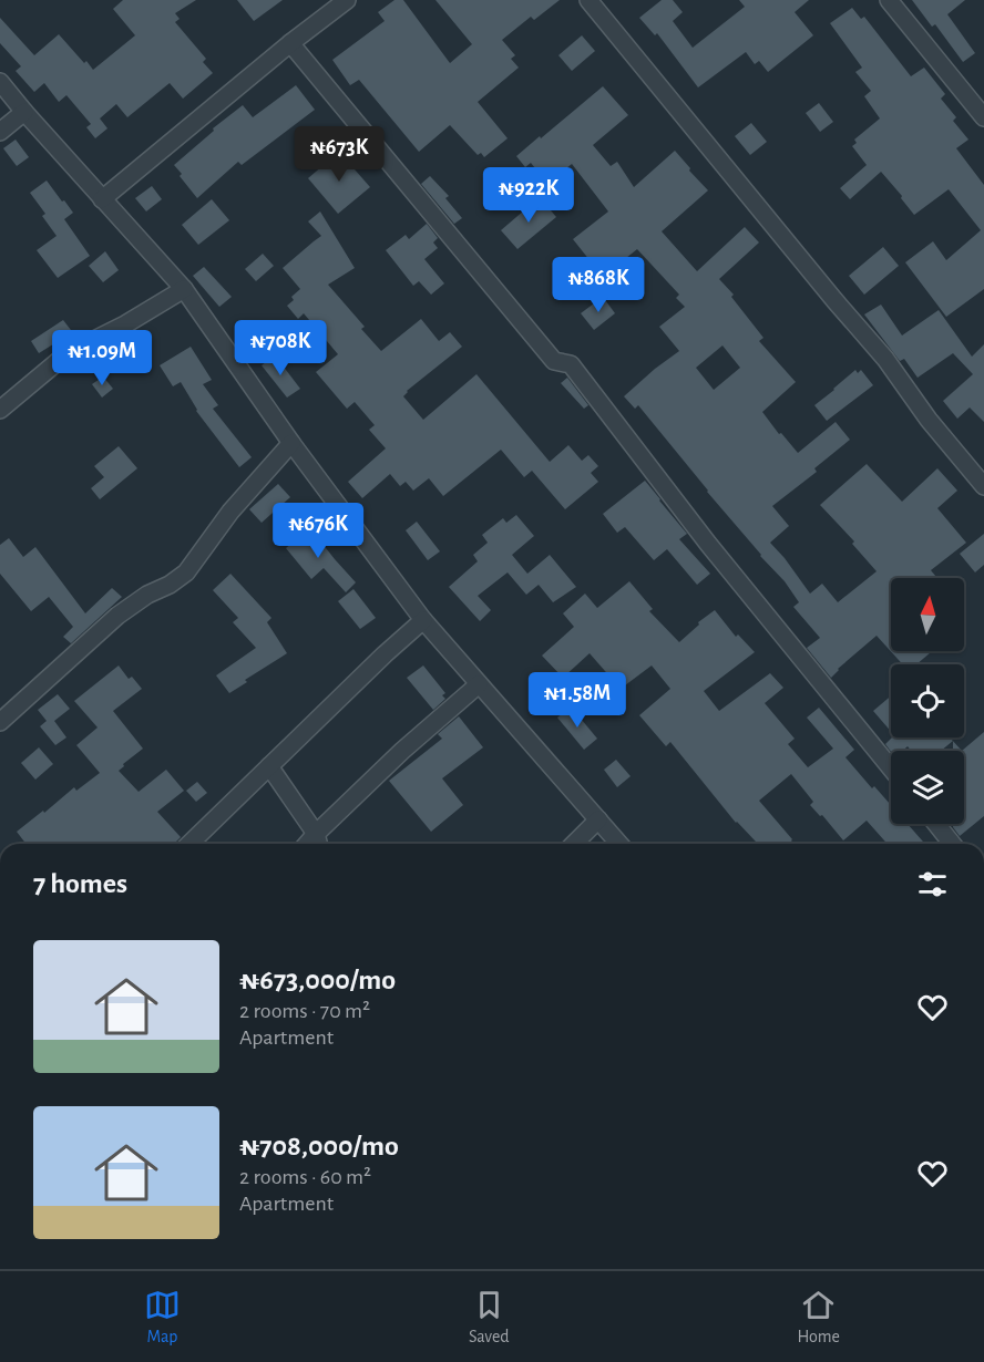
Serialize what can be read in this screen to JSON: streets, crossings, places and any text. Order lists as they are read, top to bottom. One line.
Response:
{"north":"top","page":{"price":["₦673K","₦922K","₦868K","₦708K","₦1.09M","₦676K","₦1.58M"],"heading":"7 homes","list":[{"name":"₦673,000/mo","note":"2 rooms · 70 m² · Apartment"},{"name":"₦708,000/mo","note":"2 rooms · 60 m² · Apartment"}],"tabs":["Map","Saved","Home"]}}
